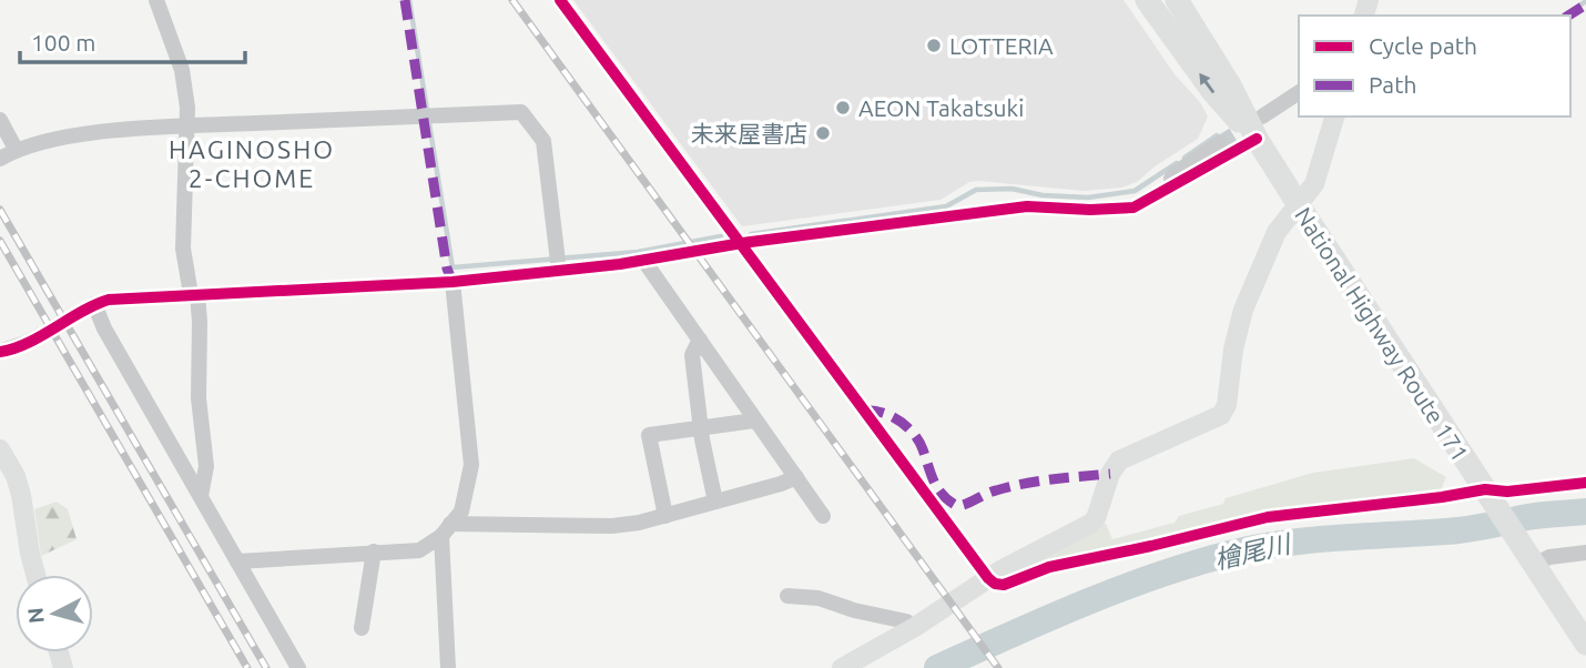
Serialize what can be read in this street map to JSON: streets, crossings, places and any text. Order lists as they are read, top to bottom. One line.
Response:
{"streets":{"highway":["National Highway Route 171"]},"districts":["HAGINOSHO 2-CHOME"],"water":["檜尾川"],"places":["LOTTERIA","AEON Takatsuki","未来屋書店"],"legend":["Cycle path","Path"],"scale_bar":"100 m","north":"left"}
